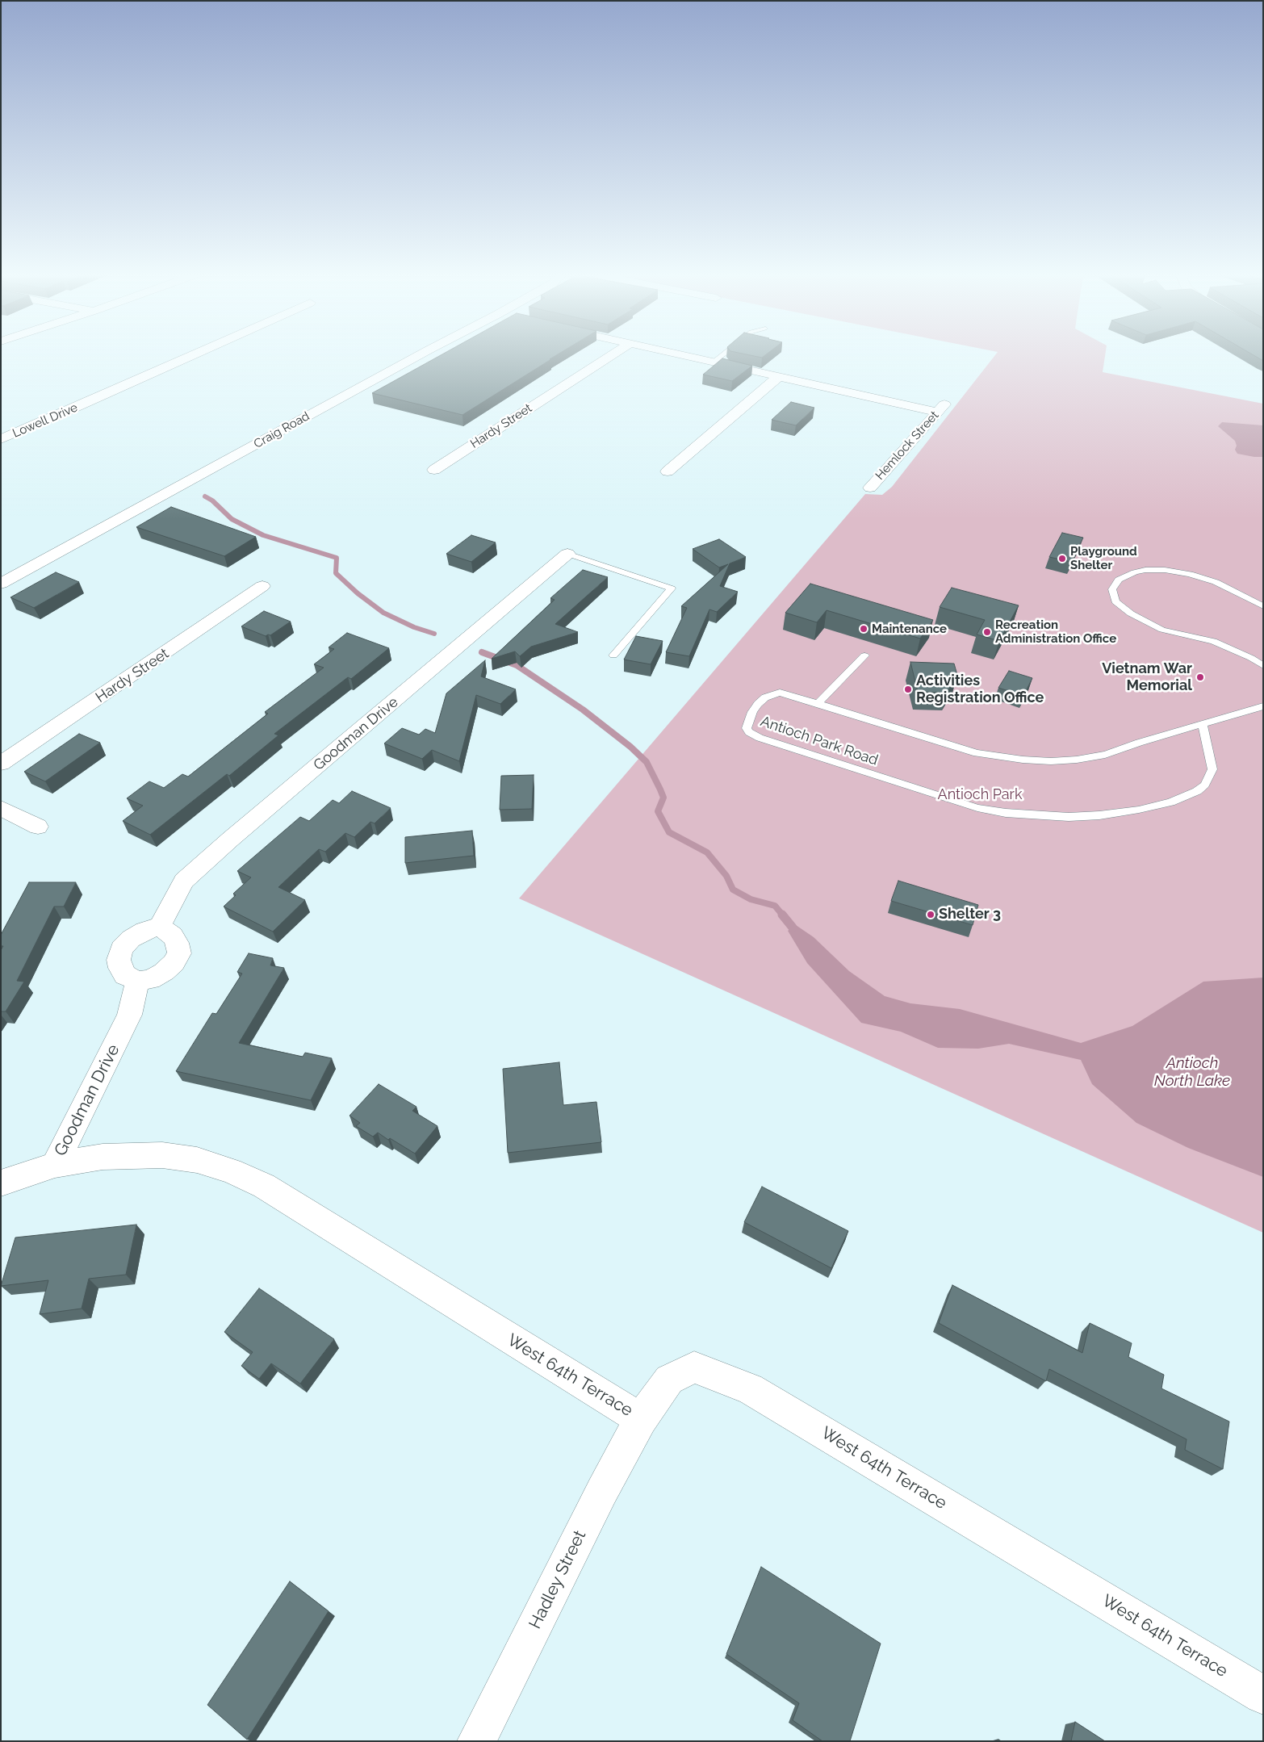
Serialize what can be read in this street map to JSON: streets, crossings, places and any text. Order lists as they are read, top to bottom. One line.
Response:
{"streets":{"street":["Lowell Drive","Hardy Street","Craig Road","Hemlock Street","Goodman Drive","West 64th Terrace","Hadley Street"],"lane":["Antioch Park Road"]},"crossings":[["Goodman Drive","West 64th Terrace"],["West 64th Terrace","Hadley Street"]],"water":["Antioch North Lake"],"parks":["Antioch Park"],"places":["Playground Shelter","Maintenance","Recreation Administration Office","Vietnam War Memorial","Activities Registration Office","Shelter 3"]}
